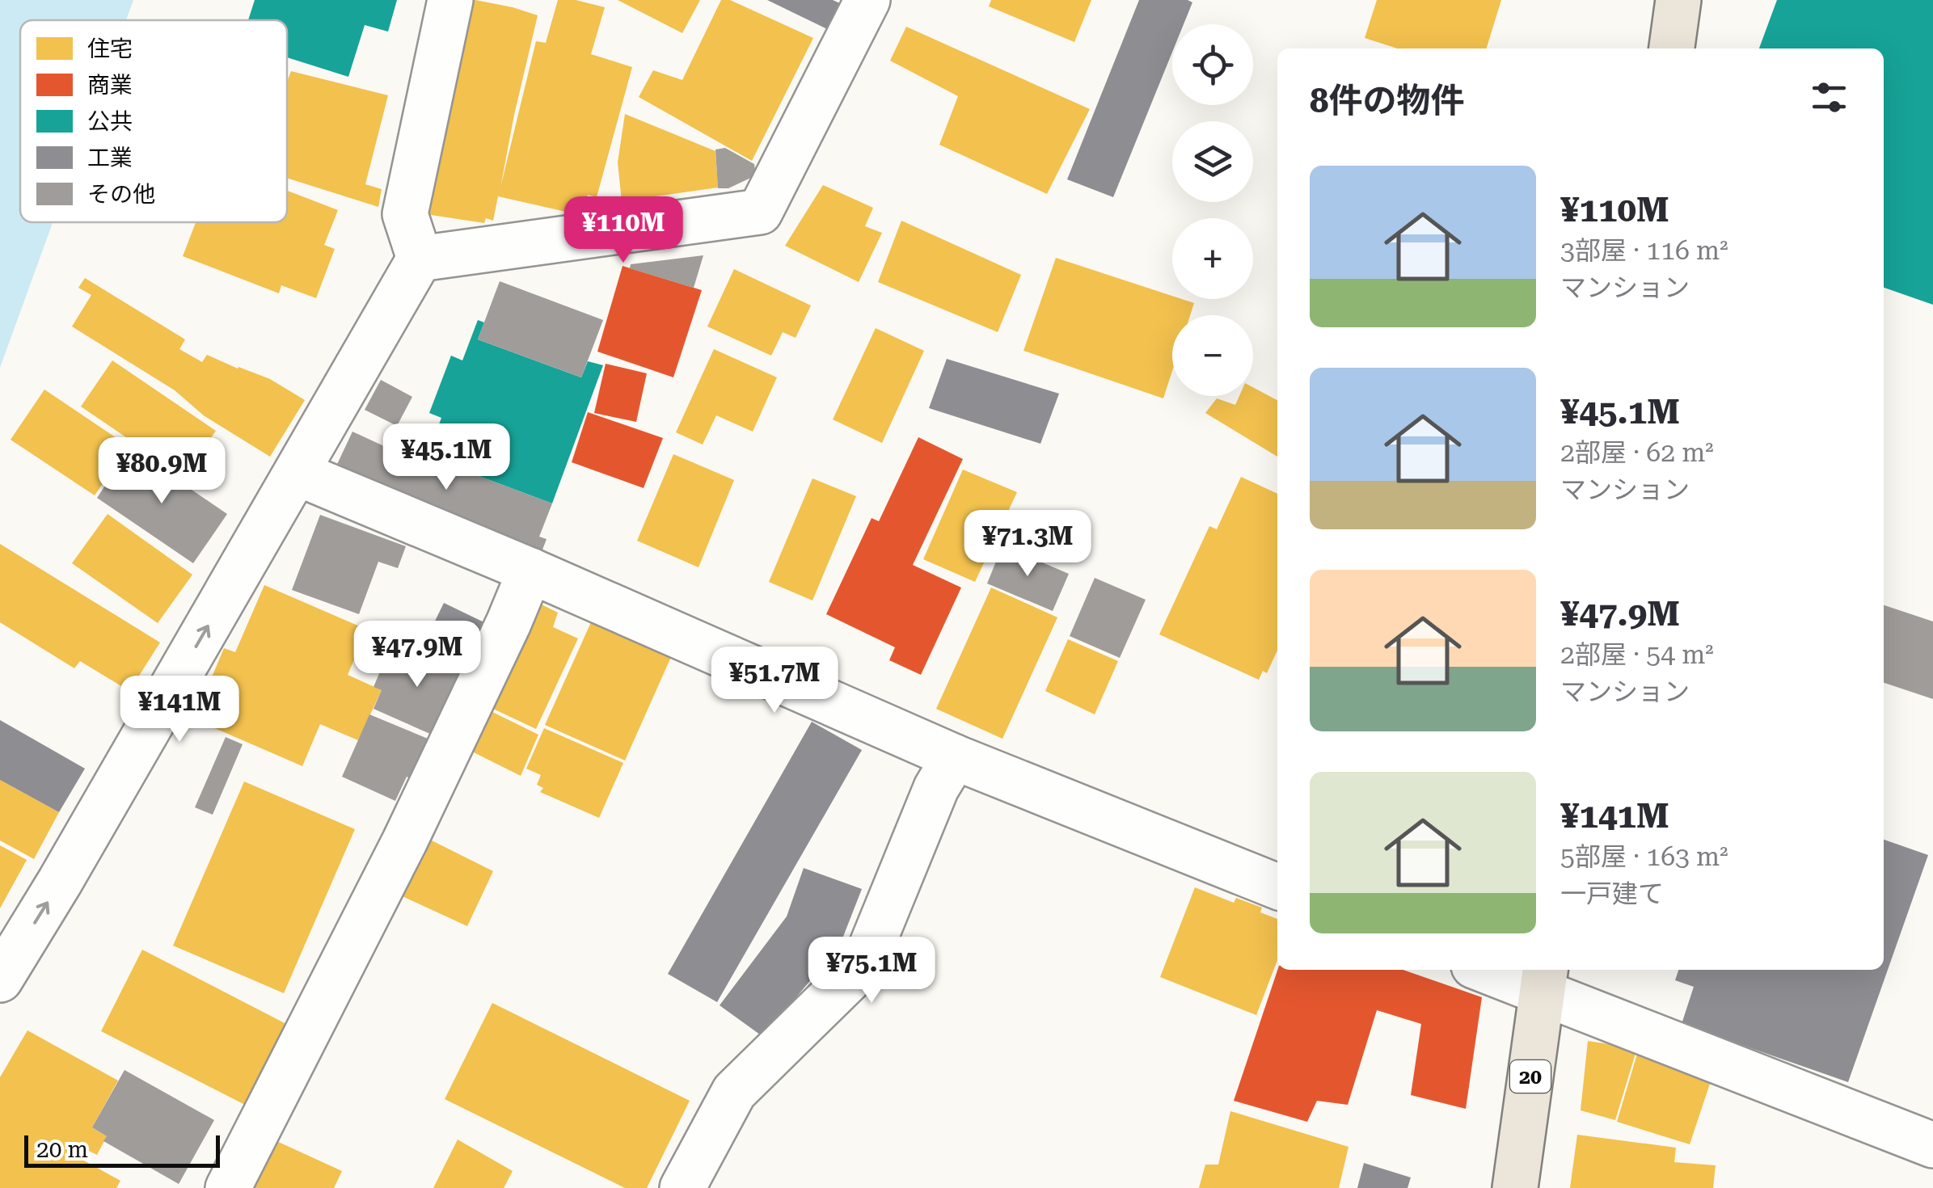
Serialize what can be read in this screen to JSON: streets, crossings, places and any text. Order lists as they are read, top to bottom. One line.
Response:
{"streets":{"main road":["20"]},"legend":["住宅","商業","公共","工業","その他"],"scale_bar":"20 m","page":{"map_buttons":["+","−"],"heading":"8件の物件","list":[{"name":"¥110M","note":"3部屋 · 116 m² · マンション"},{"name":"¥45.1M","note":"2部屋 · 62 m² · マンション"},{"name":"¥47.9M","note":"2部屋 · 54 m² · マンション"},{"name":"¥141M","note":"5部屋 · 163 m² · 一戸建て"}],"price":["¥110M","¥45.1M","¥80.9M","¥71.3M","¥47.9M","¥51.7M","¥141M","¥75.1M"],"scale":"20 m"}}
